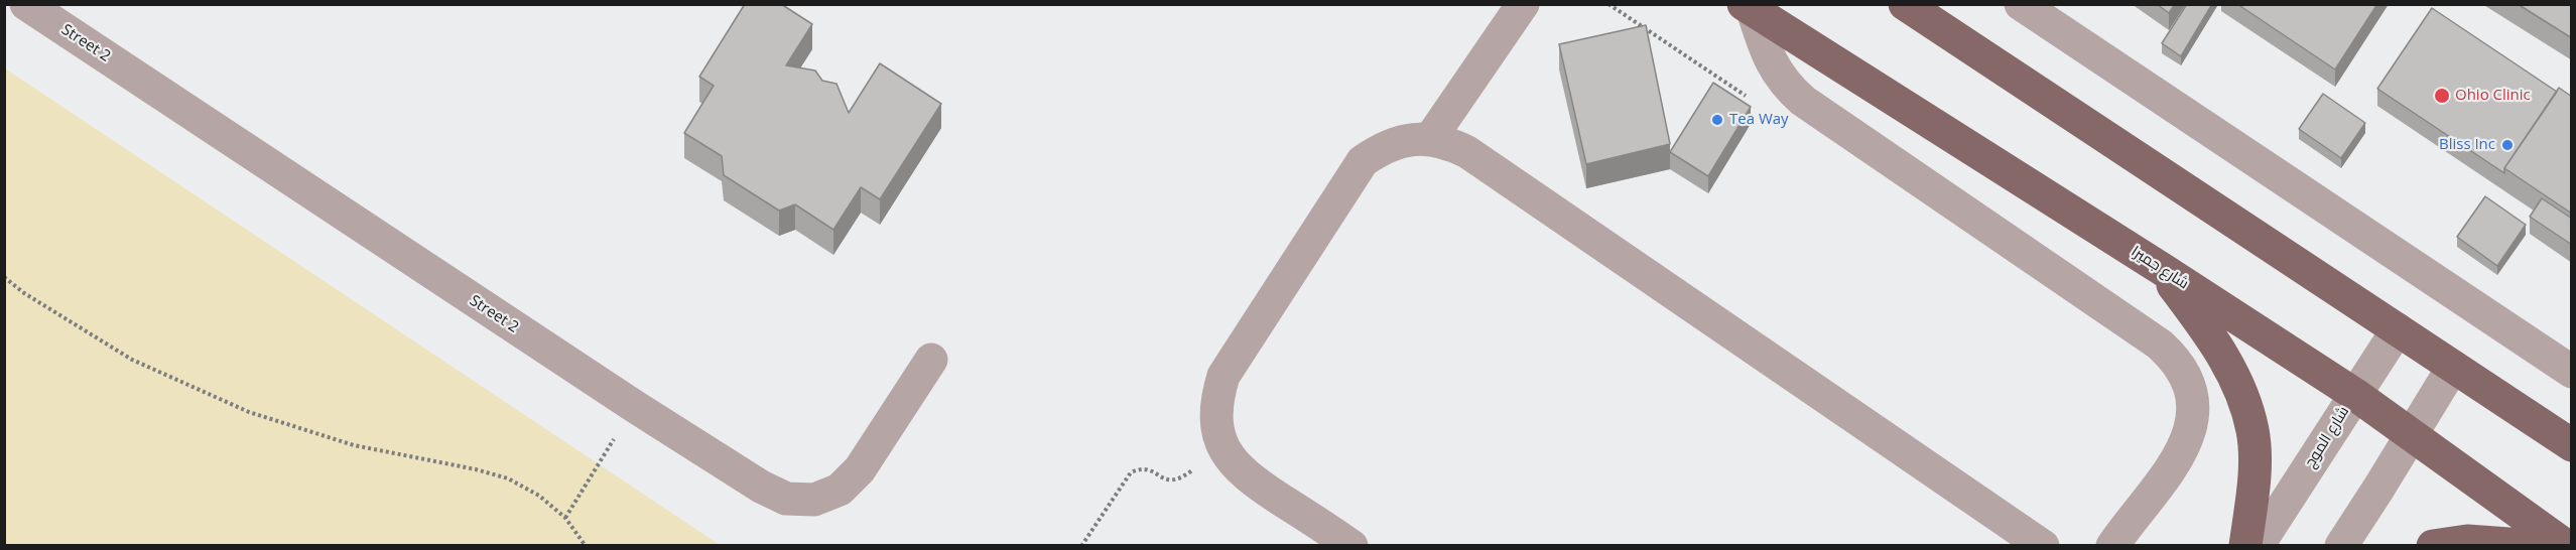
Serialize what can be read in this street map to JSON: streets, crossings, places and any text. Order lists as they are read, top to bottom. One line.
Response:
{"streets":{"main road":["شارع جميرا"],"street":["Street 2","شارع الموج"]},"crossings":[["شارع جميرا","شارع الموج"]],"places":["Ohio Clinic","Tea Way","Bliss Inc"]}
